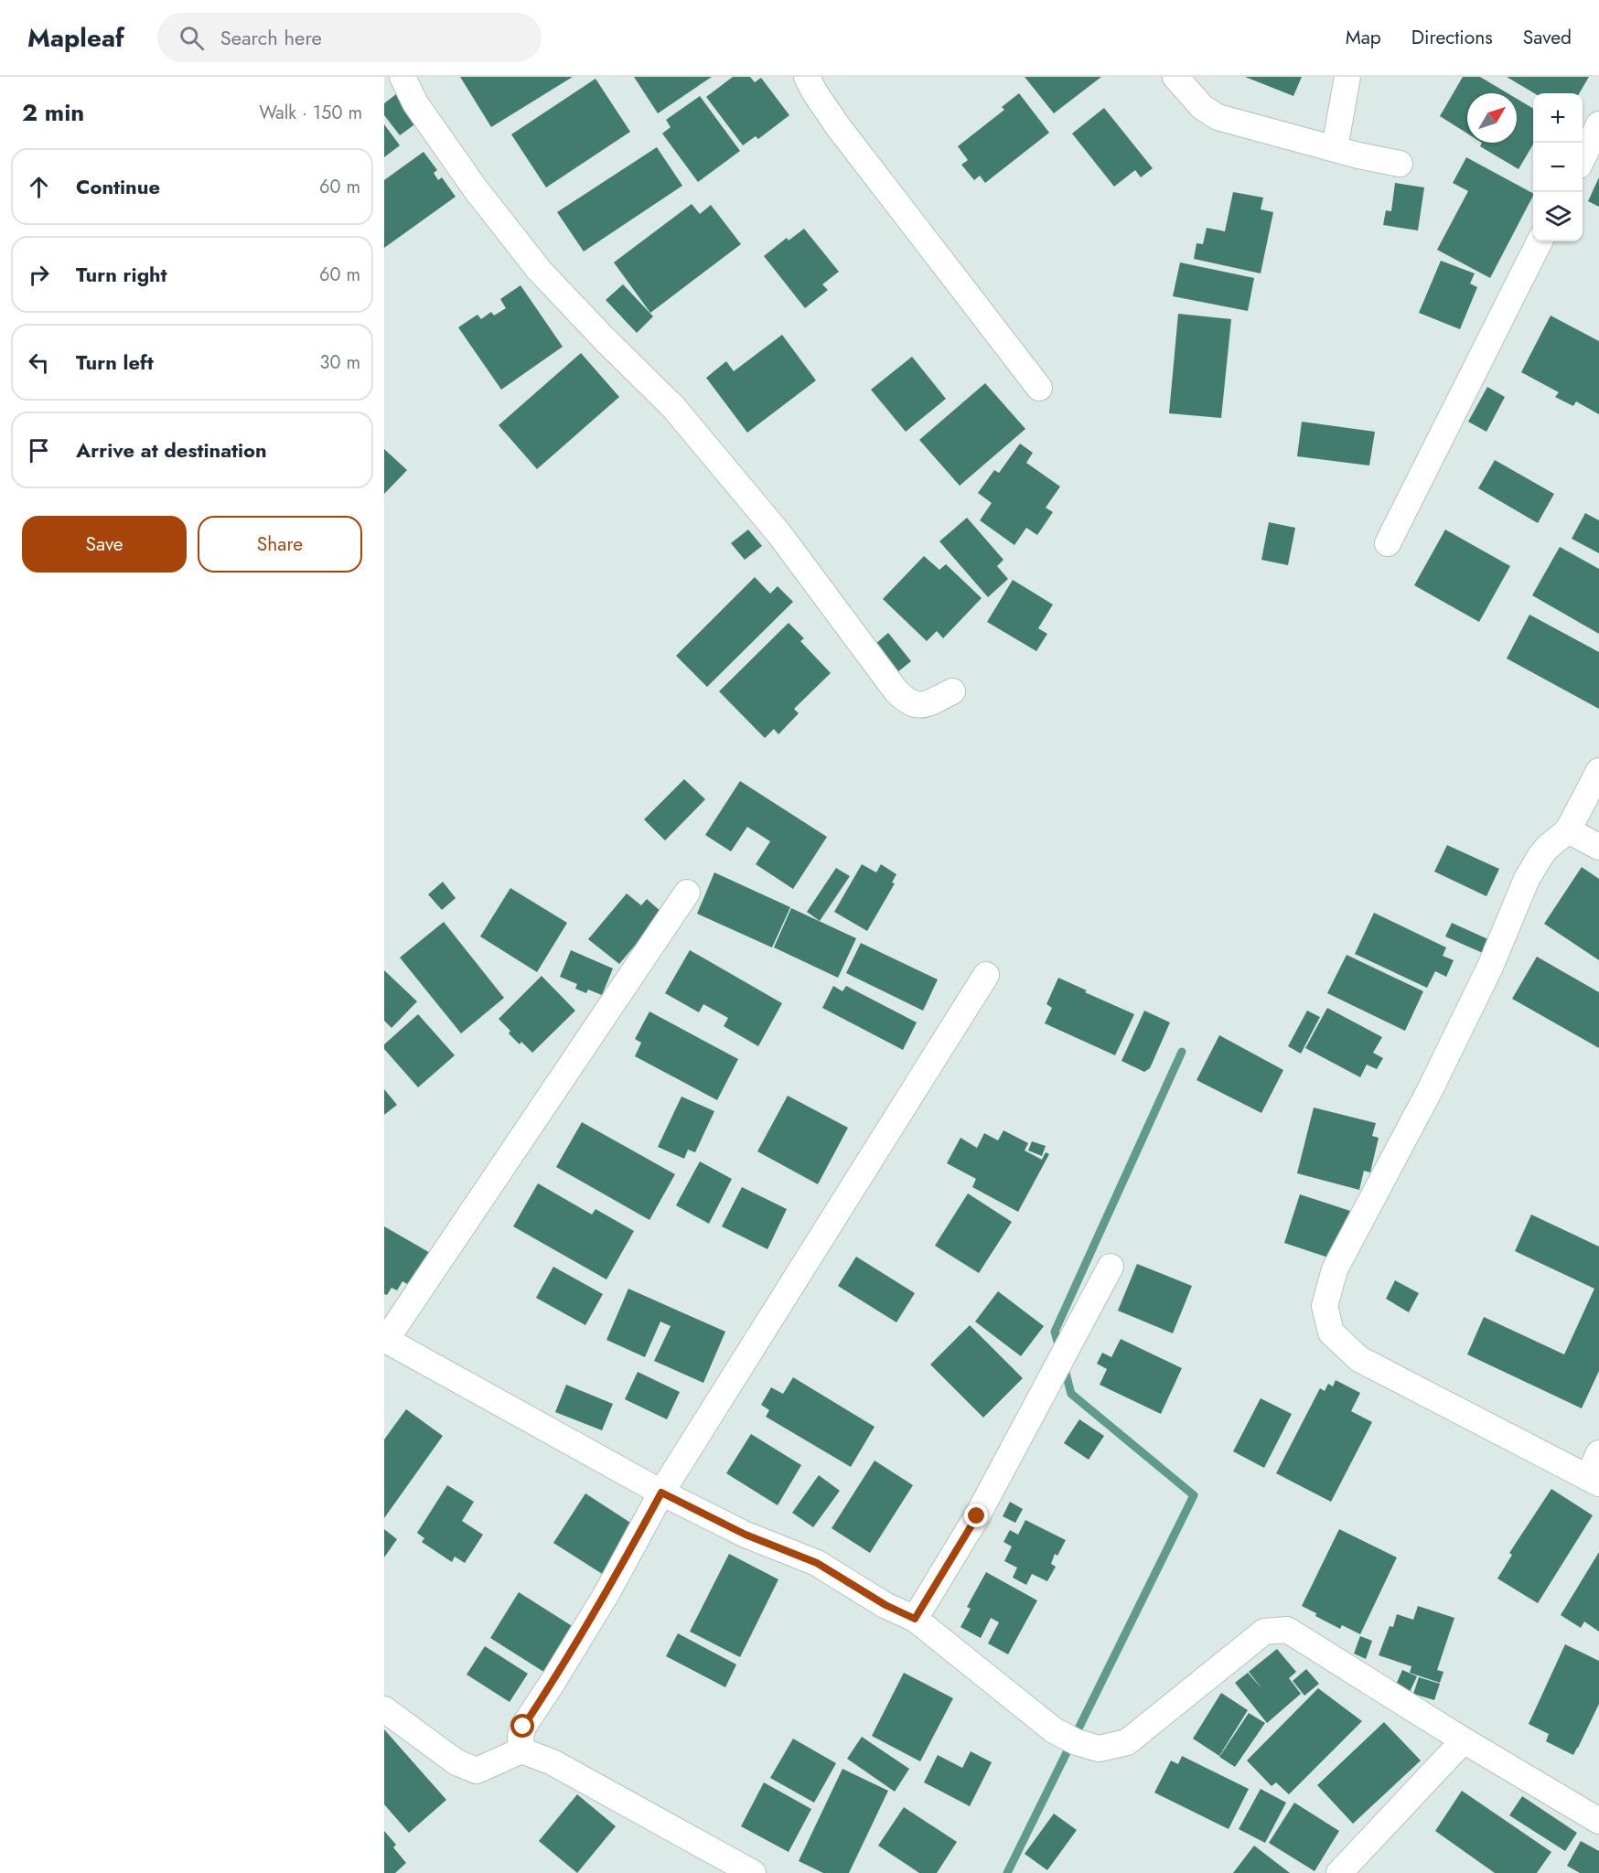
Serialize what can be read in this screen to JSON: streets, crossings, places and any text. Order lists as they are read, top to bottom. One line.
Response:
{"north":"top right","page":{"header":"Mapleaf","search":"Search here","nav":["Map","Directions","Saved"],"heading":["2 min","Walk · 150 m"],"map_buttons":["+","−"],"list":[["Continue","60 m"],["Turn right","60 m"],["Turn left","30 m"],"Arrive at destination"],"buttons":["Save","Share"]}}
